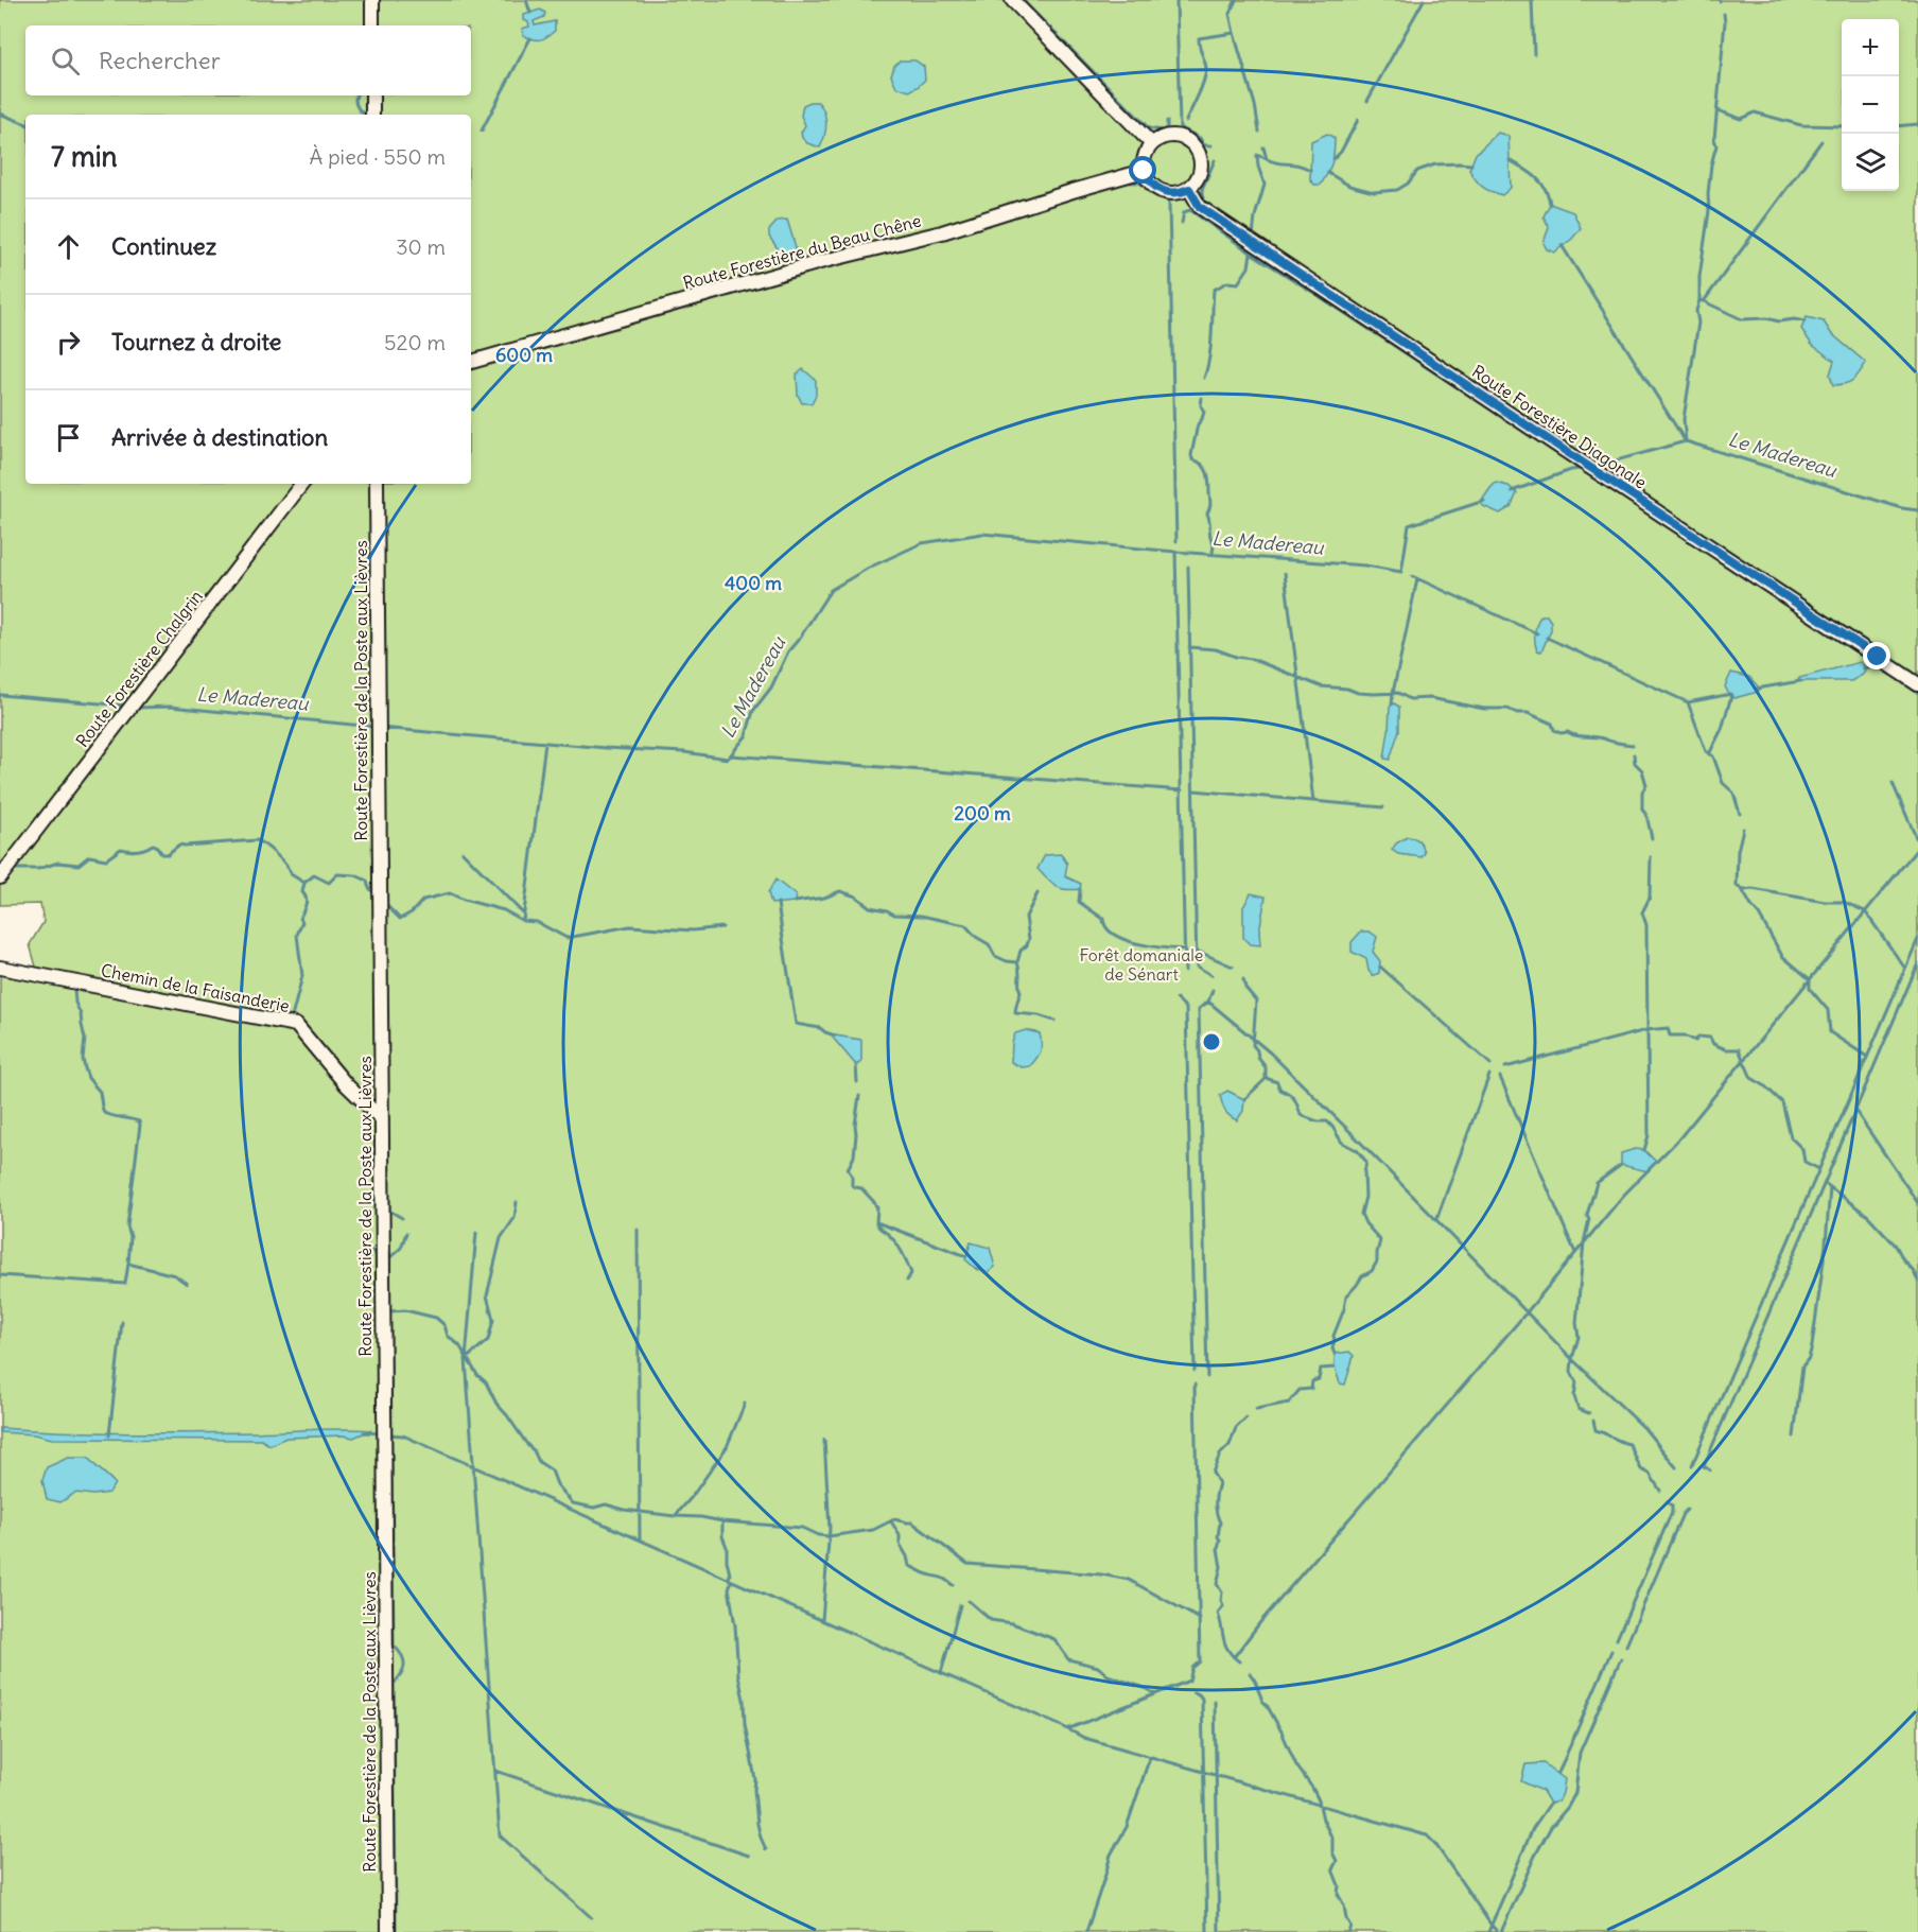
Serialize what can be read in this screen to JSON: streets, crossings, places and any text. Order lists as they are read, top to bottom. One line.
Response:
{"streets":{"street":["Route Forestière du Beau Chêne","Route Forestière Diagonale","Route Forestière Chalgrin","Route Forestière de la Poste aux Lièvres","Chemin de la Faisanderie"]},"crossings":[["Route Forestière du Beau Chêne","Route Forestière Diagonale"],["Route Forestière de la Poste aux Lièvres","Chemin de la Faisanderie"]],"water":["Le Madereau"],"parks":["Forêt domaniale de Sénart"],"page":{"map_buttons":["+","−"],"search":"Rechercher","heading":["7 min","À pied · 550 m"],"list":[["Continuez","30 m"],["Tournez à droite","520 m"],"Arrivée à destination"]},"rings":["600 m","400 m","200 m"]}
